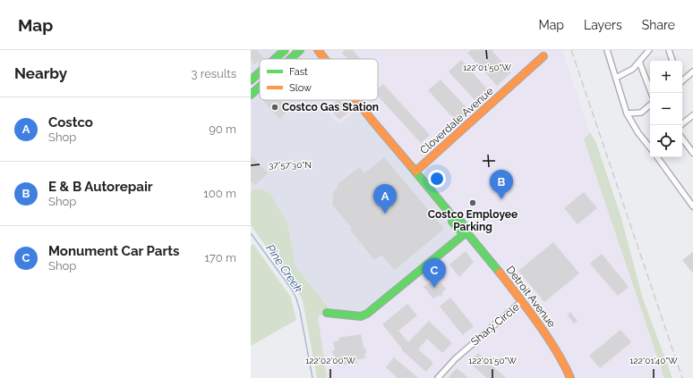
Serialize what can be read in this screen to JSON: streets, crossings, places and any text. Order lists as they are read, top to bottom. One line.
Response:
{"streets":{"street":["Cloverdale Avenue","Detroit Avenue","Shary Circle"]},"crossings":[["Cloverdale Avenue","Detroit Avenue"],["Detroit Avenue","Shary Circle"]],"water":["Pine Creek"],"places":["Costco Gas Station","Costco Employee Parking"],"legend":["Fast","Slow"],"page":{"header":"Map","nav":["Map","Layers","Share"],"heading":["Nearby","3 results"],"map_buttons":["+","−"],"list":[{"mark":"A","name":"Costco","note":"Shop","value":"90 m"},{"mark":"B","name":"E & B Autorepair","note":"Shop","value":"100 m"},{"mark":"C","name":"Monument Car Parts","note":"Shop","value":"170 m"}],"pins":["B","A","C"]},"coordinates":["122°01'50\"W","37°57'30\"N","122°02'00\"W","122°01'40\"W"]}
